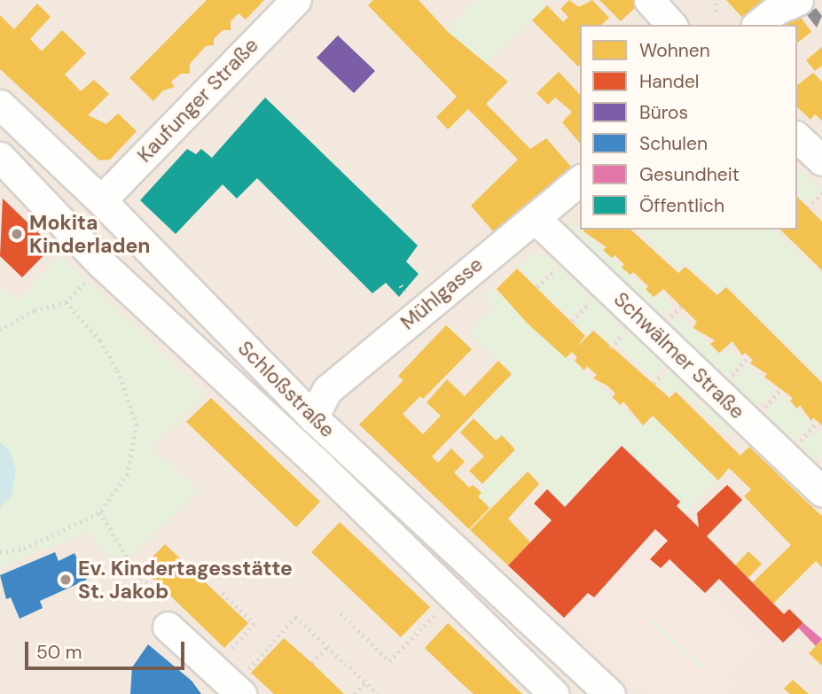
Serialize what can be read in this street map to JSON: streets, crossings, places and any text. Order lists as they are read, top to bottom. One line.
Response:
{"streets":{"street":["Kaufunger Straße","Mühlgasse","Schwälmer Straße","Schloßstraße"]},"crossings":[["Kaufunger Straße","Schloßstraße"],["Mühlgasse","Schwälmer Straße"],["Mühlgasse","Schloßstraße"]],"places":["Mokita Kinderladen","Ev. Kindertagesstätte St. Jakob"],"legend":["Wohnen","Handel","Büros","Schulen","Gesundheit","Öffentlich"],"scale_bar":"50 m"}
